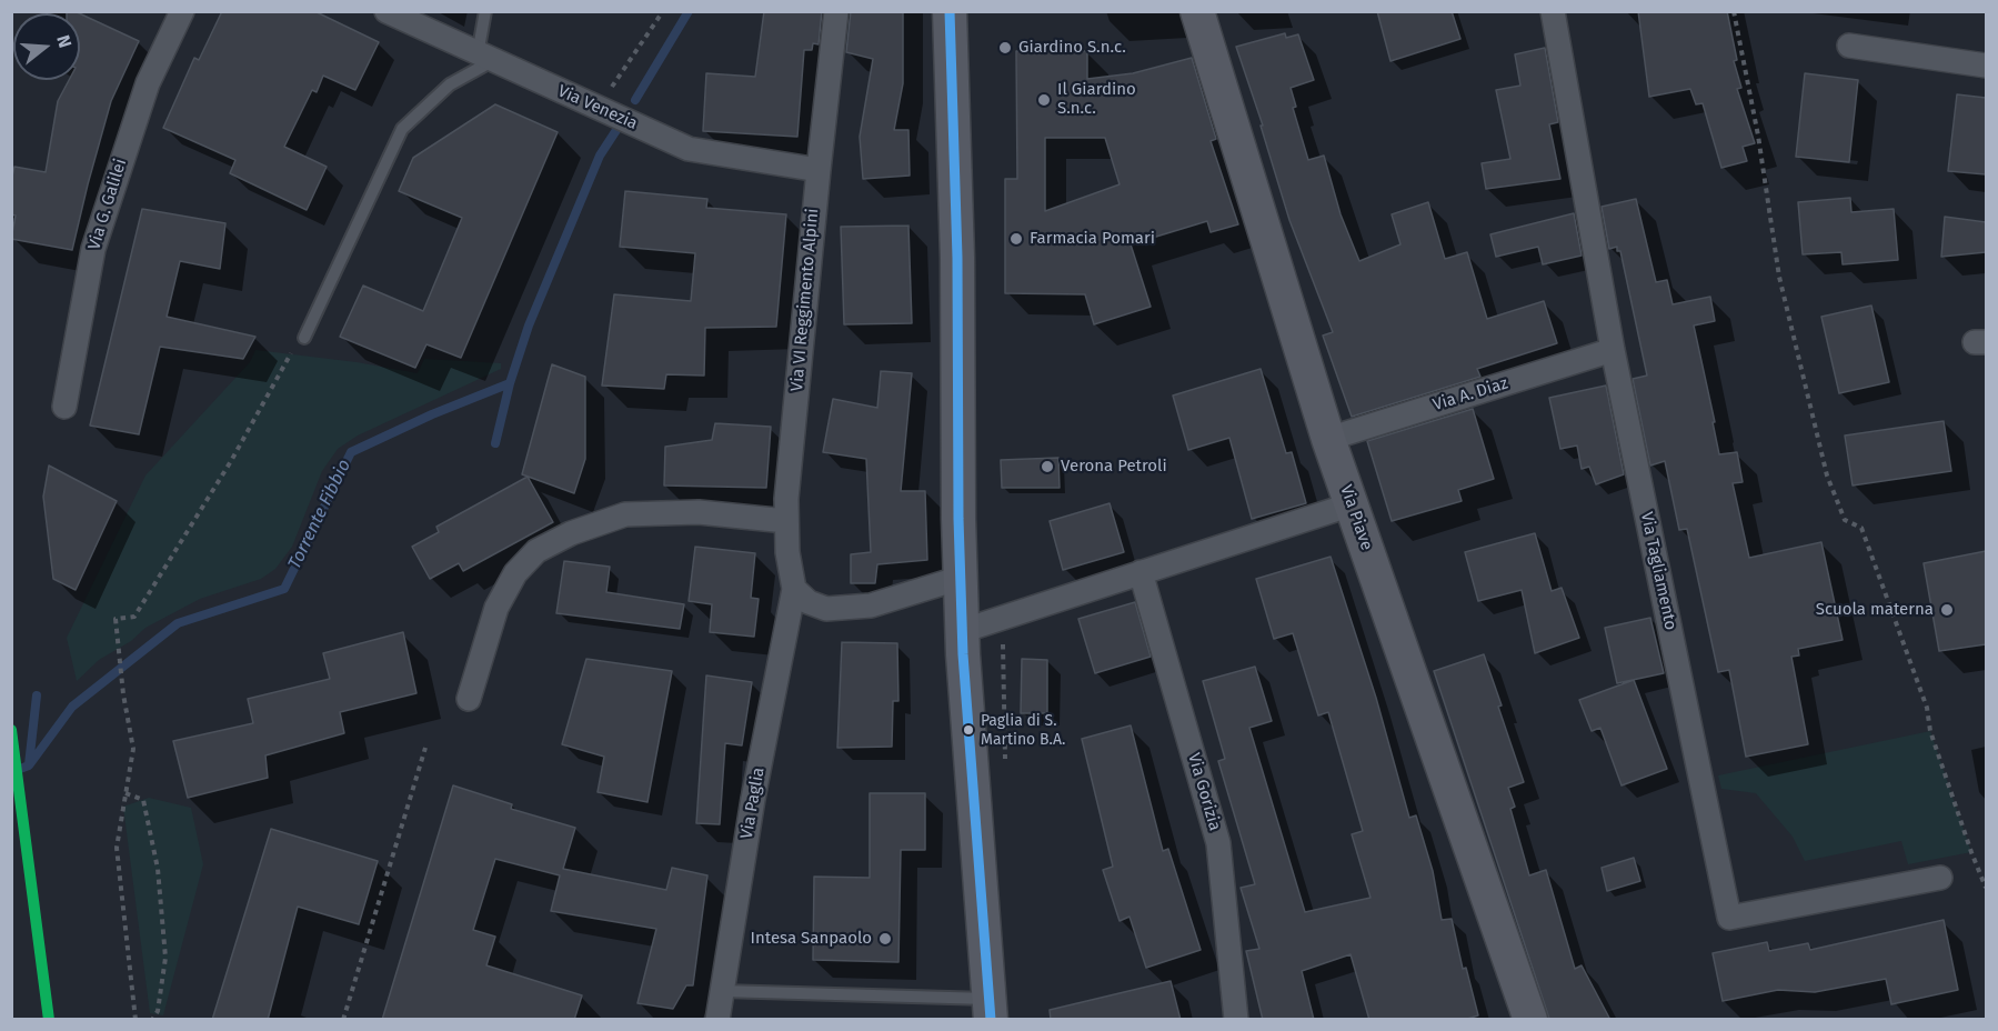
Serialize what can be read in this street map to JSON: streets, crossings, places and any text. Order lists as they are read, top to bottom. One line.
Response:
{"streets":{"street":["Via Venezia","Via G. Galilei","Via VI Reggimento Alpini","Via A. Diaz","Via Piave","Via Tagliamento","Via Gorizia","Via Paglia"]},"crossings":[["Via Venezia","Via VI Reggimento Alpini"],["Via VI Reggimento Alpini","Via Paglia"],["Via A. Diaz","Via Piave"],["Via A. Diaz","Via Tagliamento"]],"water":["Torrente Fibbio"],"places":["Giardino S.n.c.","Il Giardino S.n.c.","Farmacia Pomari","Verona Petroli","Scuola materna","Paglia di S. Martino B.A.","Intesa Sanpaolo"],"north":"right"}
